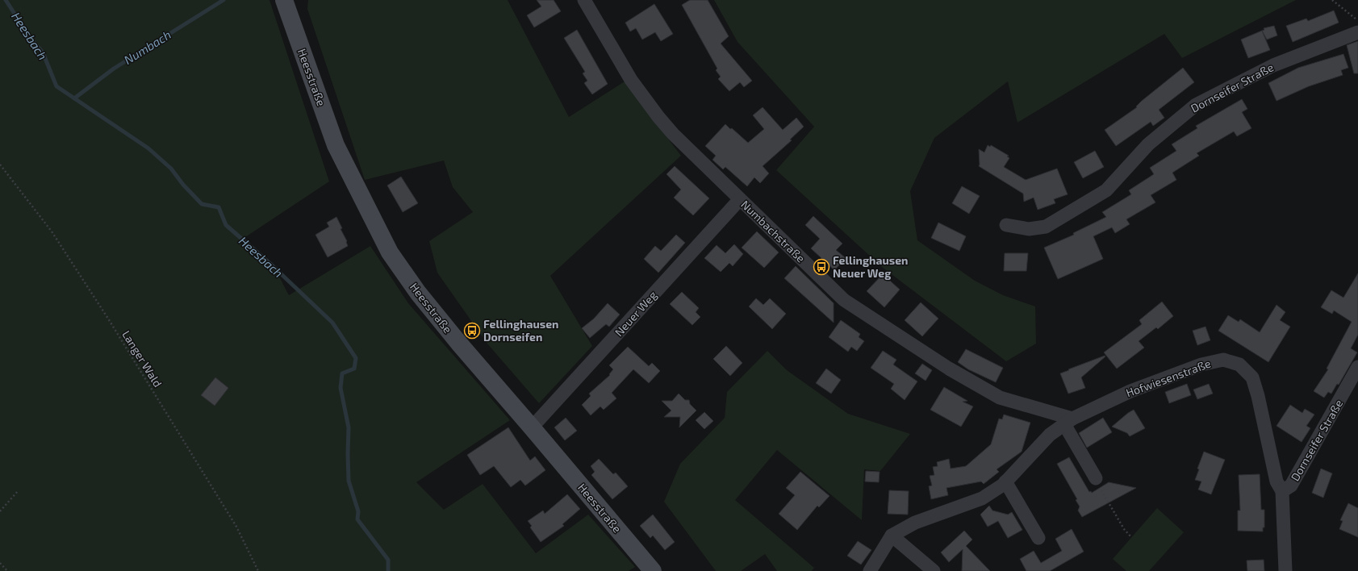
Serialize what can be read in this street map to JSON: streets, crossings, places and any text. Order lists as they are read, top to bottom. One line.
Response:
{"streets":{"main road":["Heesstraße"],"street":["Dornseifer Straße","Numbachstraße","Neuer Weg","Hofwiesenstraße"],"path":["Langer Wald"]},"crossings":[["Heesstraße","Neuer Weg"],["Dornseifer Straße","Hofwiesenstraße"],["Numbachstraße","Neuer Weg"],["Numbachstraße","Hofwiesenstraße"]],"water":["Heesbach","Numbach"],"places":{"bus stop":["Fellinghausen Neuer Weg","Fellinghausen Dornseifen"]}}
